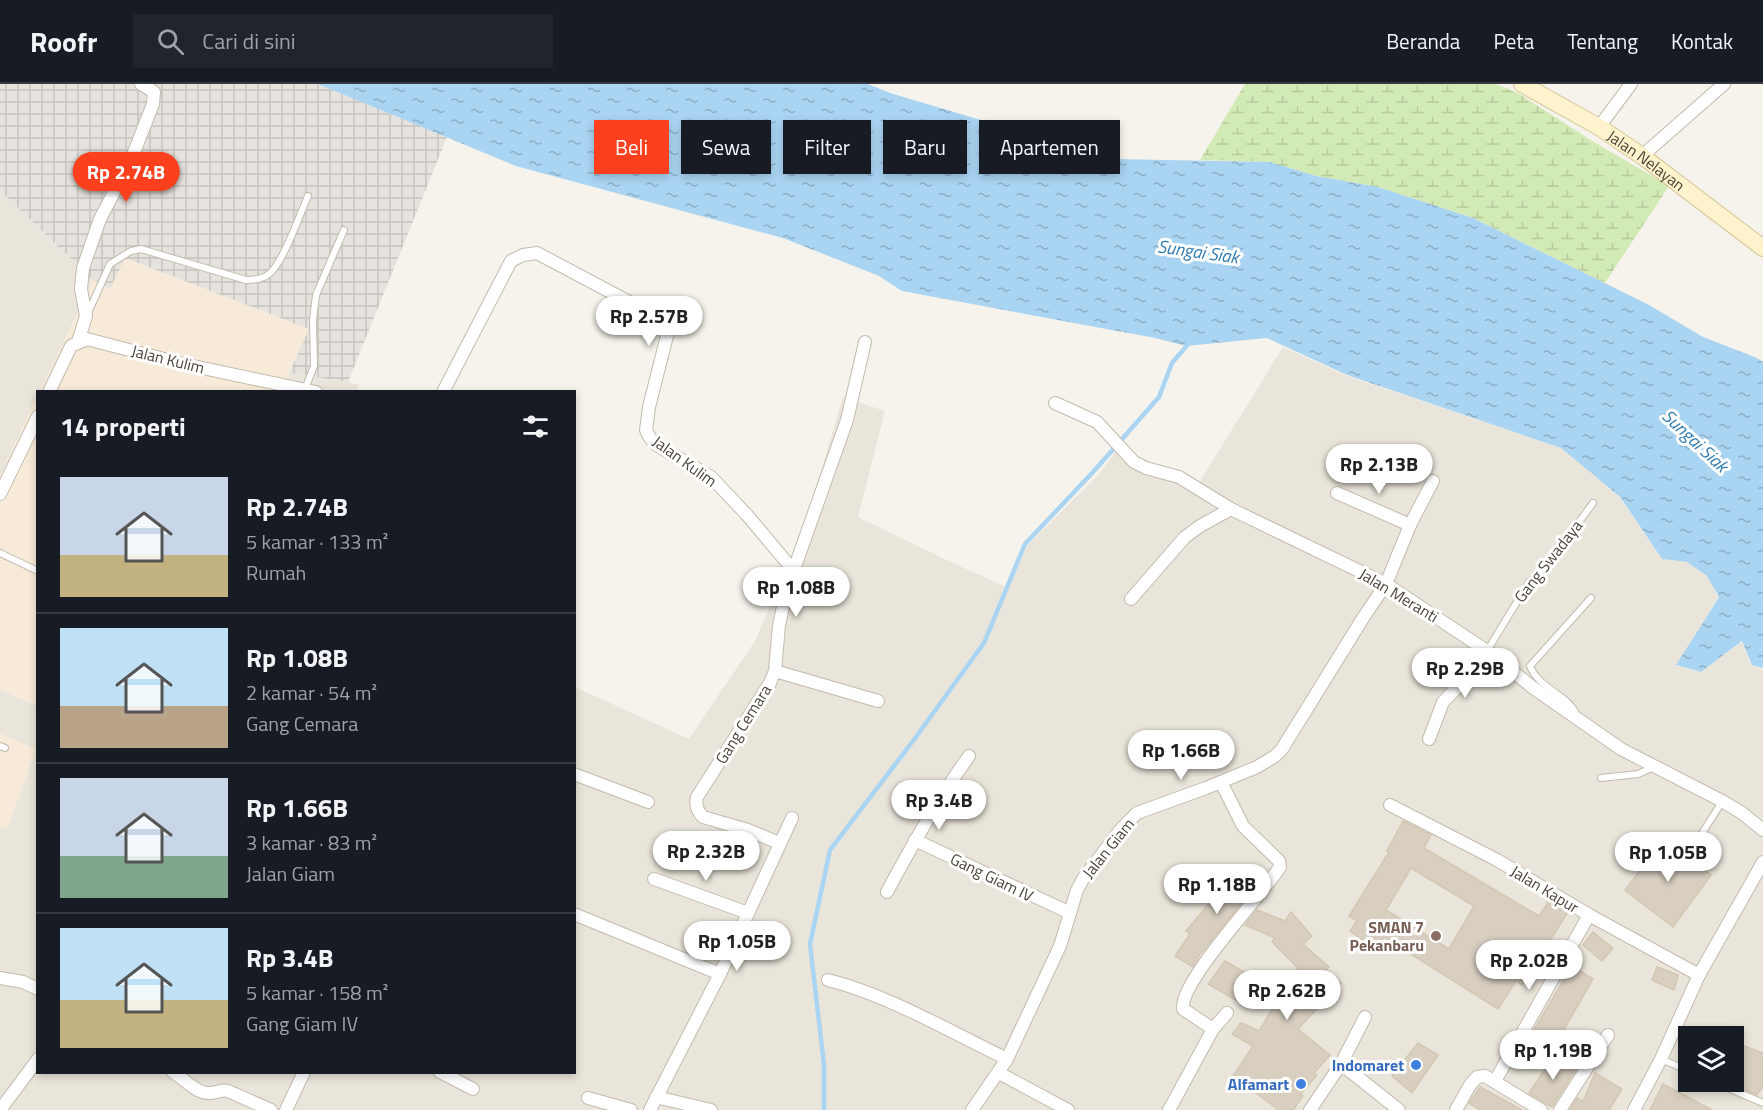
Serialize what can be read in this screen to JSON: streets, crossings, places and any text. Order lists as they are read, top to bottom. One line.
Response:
{"streets":{"main road":["Jalan Nelayan"],"street":["Jalan Kulim","Jalan Meranti","Gang Cemara","Jalan Giam","Gang Giam IV","Jalan Kapur"],"lane":["Gang Swadaya"]},"crossings":[["Jalan Kulim","Gang Cemara"],["Gang Swadaya","Jalan Meranti"],["Jalan Meranti","Jalan Giam"],["Jalan Giam","Gang Giam IV"]],"water":["Sungai Siak"],"places":["SMAN 7 Pekanbaru","Indomaret","Alfamart"],"page":{"header":"Roofr","search":"Cari di sini","nav":["Beranda","Peta","Tentang","Kontak"],"chip":["Beli","Sewa","Filter","Baru","Apartemen"],"price":["Rp 2.74B","Rp 2.57B","Rp 2.13B","Rp 1.08B","Rp 2.29B","Rp 1.66B","Rp 3.4B","Rp 2.32B","Rp 1.05B","Rp 1.18B","Rp 1.05B","Rp 2.02B","Rp 2.62B","Rp 1.19B"],"heading":"14 properti","list":[{"name":"Rp 2.74B","note":"5 kamar · 133 m² · Rumah"},{"name":"Rp 1.08B","note":"2 kamar · 54 m² · Gang Cemara"},{"name":"Rp 1.66B","note":"3 kamar · 83 m² · Jalan Giam"},{"name":"Rp 3.4B","note":"5 kamar · 158 m² · Gang Giam IV"}]}}
